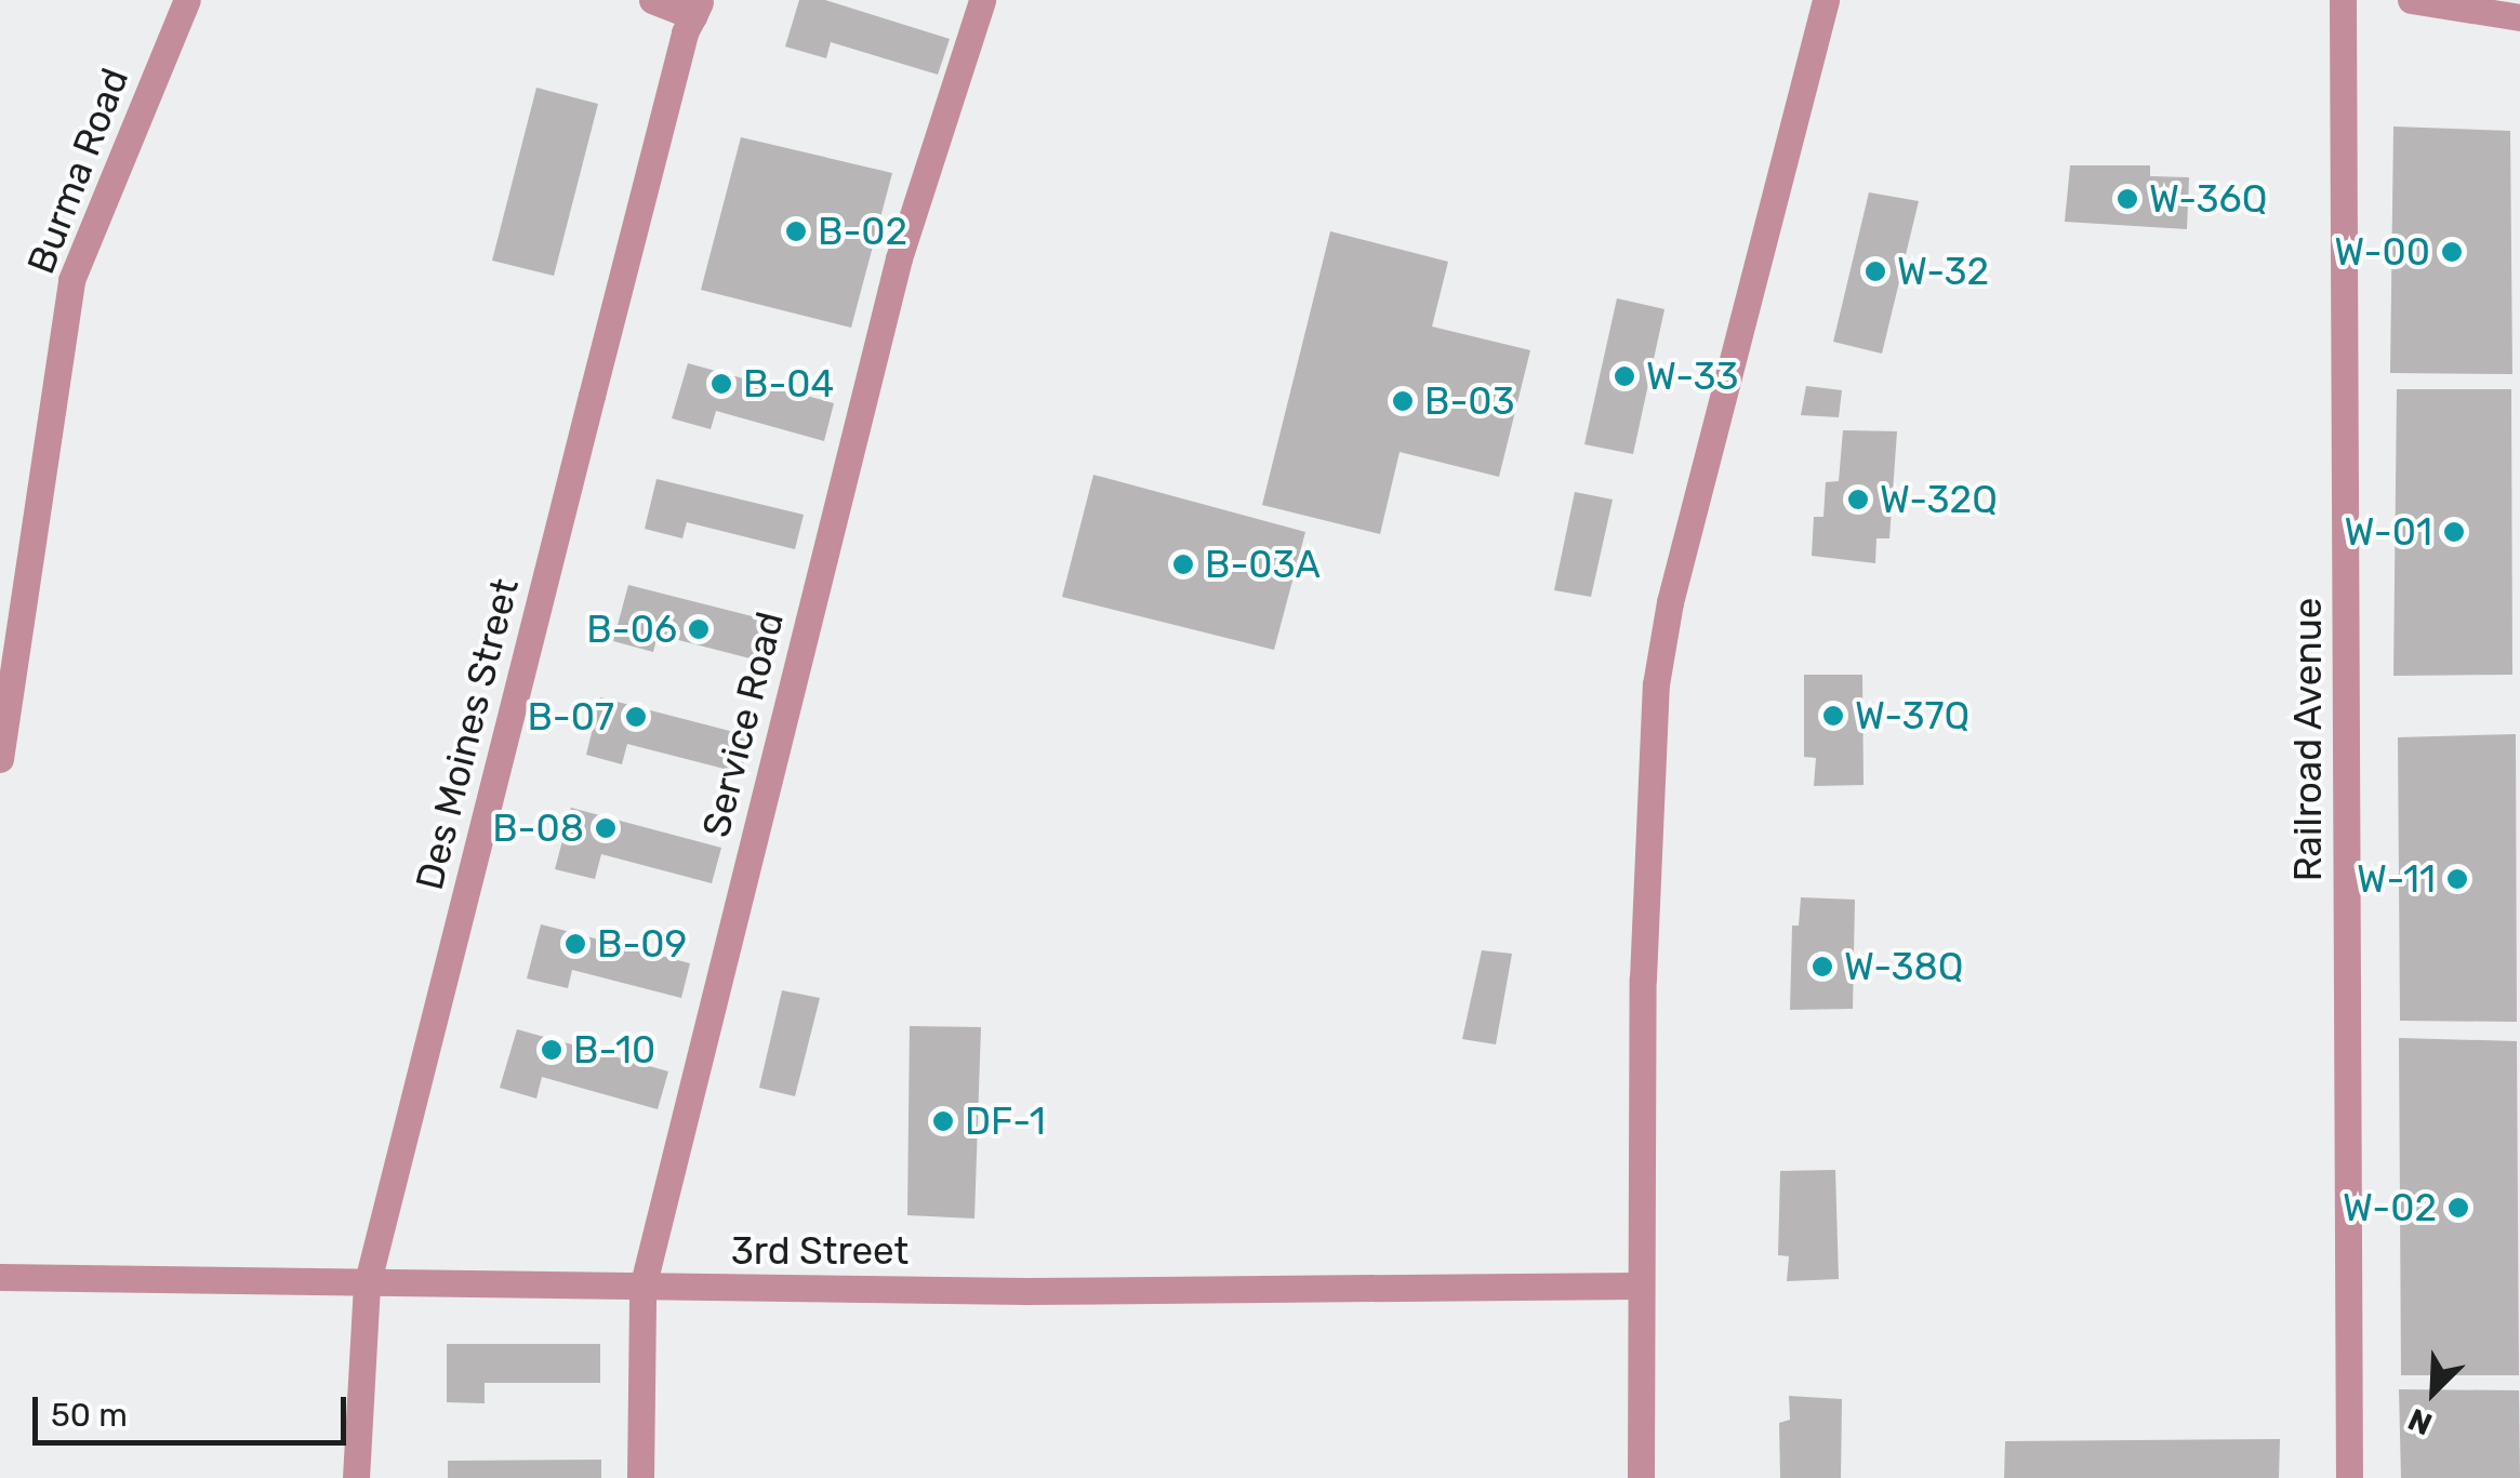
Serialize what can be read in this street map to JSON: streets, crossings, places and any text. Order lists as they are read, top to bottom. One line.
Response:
{"streets":{"street":["Burma Road","Service Road","Des Moines Street","Railroad Avenue","3rd Street"]},"crossings":[["Service Road","3rd Street"],["Des Moines Street","3rd Street"]],"places":["W-36Q","B-02","W-00","W-32","W-33","B-04","B-03","W-32Q","W-01","B-03A","B-06","W-37Q","B-07","B-08","W-11","B-09","W-38Q","B-10","DF-1","W-02"],"scale_bar":"50 m","north":"bottom left"}
